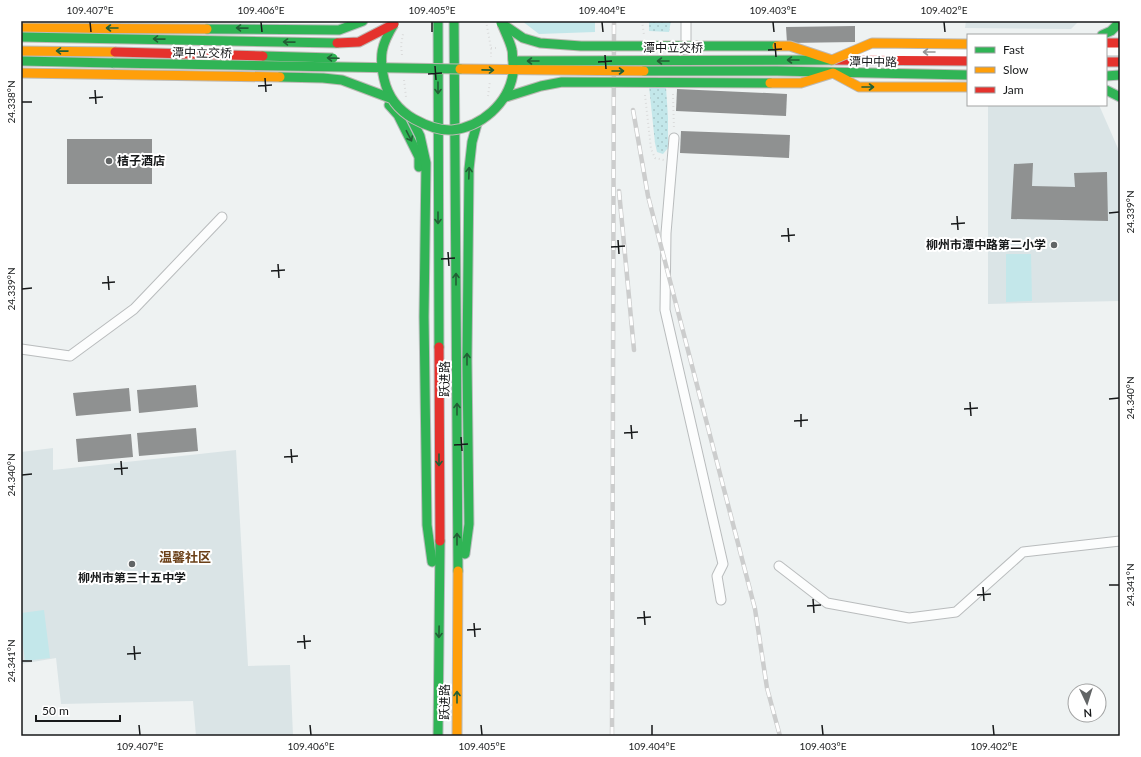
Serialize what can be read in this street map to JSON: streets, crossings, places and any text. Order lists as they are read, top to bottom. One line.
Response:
{"streets":{"main road":["潭中立交桥","潭中中路","跃进路"]},"crossings":[["潭中立交桥","潭中中路"]],"districts":["温馨社区"],"places":["桔子酒店","柳州市潭中路第二小学","柳州市第三十五中学"],"legend":["Fast","Slow","Jam"],"scale_bar":"50 m","north":"bottom","coordinates":["109.407°E","109.406°E","109.405°E","109.404°E","109.403°E","109.402°E","24.338°N","24.339°N","24.340°N","24.341°N"]}
